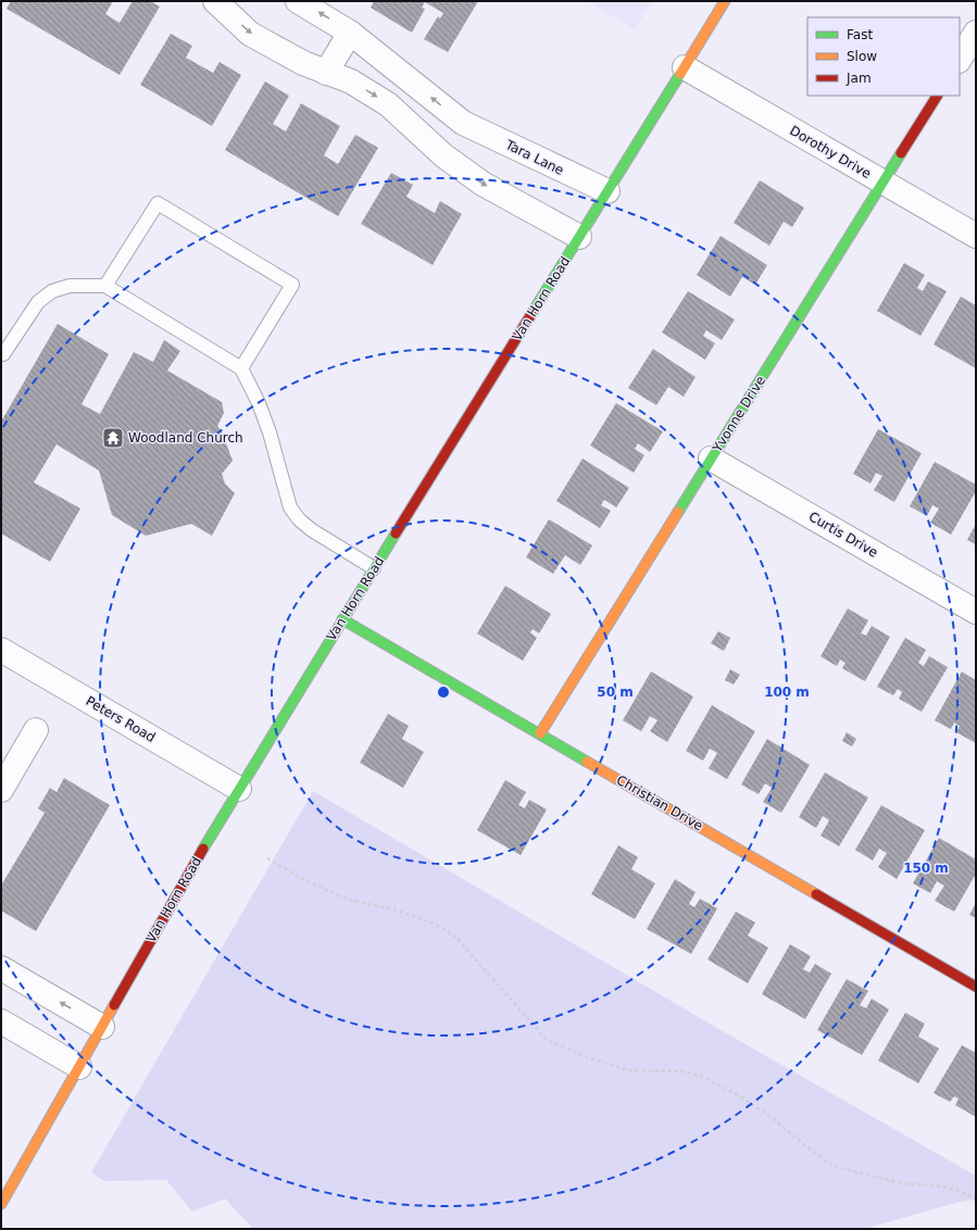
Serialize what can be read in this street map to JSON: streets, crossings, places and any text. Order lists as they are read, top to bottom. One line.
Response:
{"streets":{"street":["Dorothy Drive","Tara Lane","Van Horn Road","Yvonne Drive","Curtis Drive","Peters Road","Christian Drive"]},"crossings":[["Dorothy Drive","Van Horn Road"],["Dorothy Drive","Yvonne Drive"],["Tara Lane","Van Horn Road"],["Van Horn Road","Peters Road"],["Van Horn Road","Christian Drive"],["Yvonne Drive","Curtis Drive"],["Yvonne Drive","Christian Drive"]],"places":{"temple":["Woodland Church"]},"legend":["Fast","Slow","Jam"],"rings":["50 m","100 m","150 m"]}
